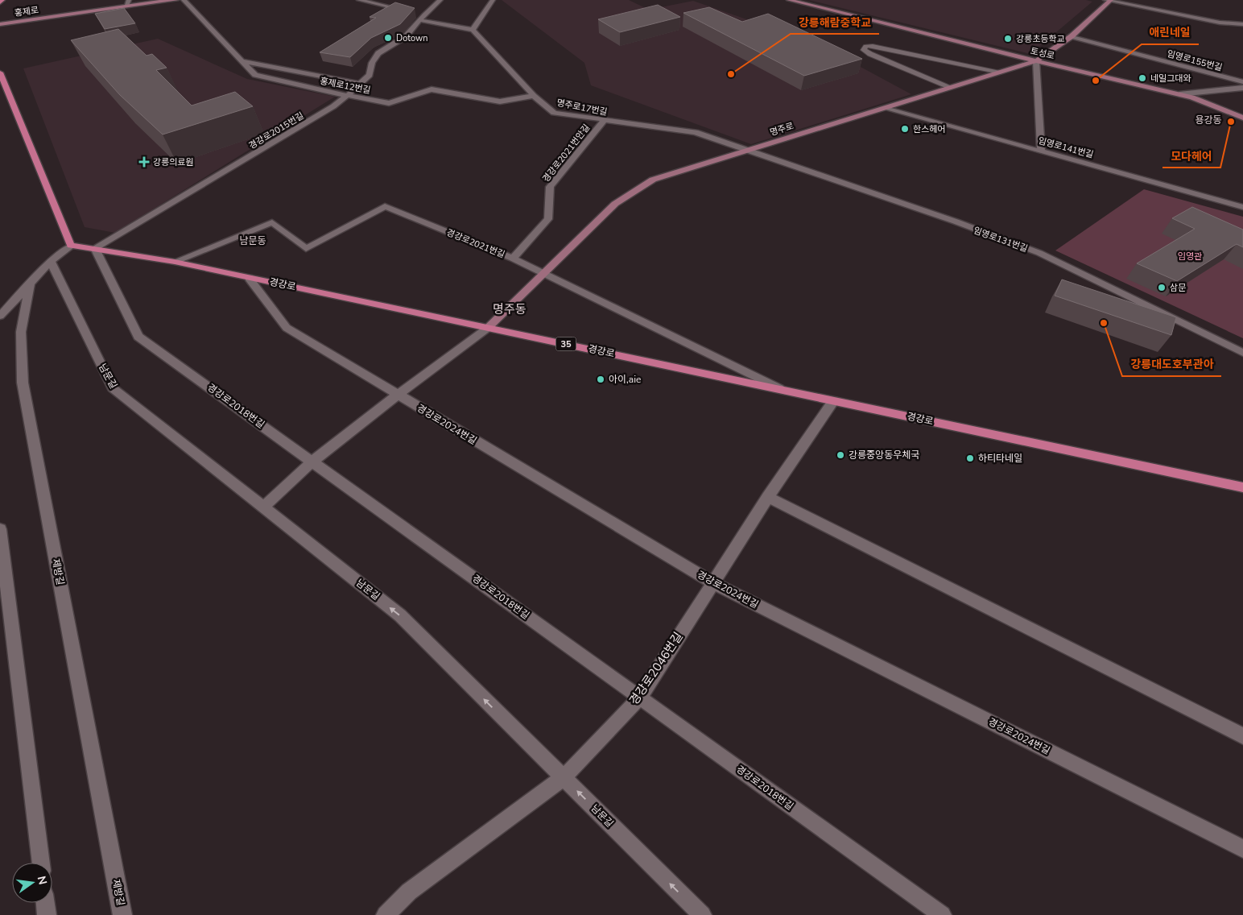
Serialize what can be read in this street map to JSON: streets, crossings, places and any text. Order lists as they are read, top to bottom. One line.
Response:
{"streets":{"main road":["경강로","35"],"street":["홍제로","토성로","임영로155번길","홍제로12번길","명주로17번길","명주로","경강로2015번길","임영로141번길","경강로2021번안길","임영로131번길","경강로2021번길","남문길","경강로2018번길","경강로2024번길","제방길","경강로2046번길"]},"crossings":[["토성로","명주로"],["임영로155번길","명주로"],["홍제로12번길","명주로17번길"],["홍제로12번길","경강로2015번길"],["명주로17번길","명주로"],["명주로17번길","경강로2021번안길"],["명주로17번길","임영로131번길"],["명주로","임영로141번길"],["명주로","임영로131번길"],["명주로","경강로2021번길"],["명주로","경강로"],["경강로2015번길","경강로"],["경강로2015번길","경강로2018번길"],["경강로2021번안길","경강로2021번길"],["경강로2021번길","경강로"],["경강로","경강로2018번길"],["경강로","경강로2024번길"],["경강로","경강로2046번길"],["남문길","경강로2046번길"],["경강로2018번길","경강로2046번길"],["경강로2024번길","경강로2046번길"]],"one_way":["남문길"],"districts":["용강동","남문동","명주동"],"parks":["임영관"],"places":{"other":["Dotown","강릉초등학교","강릉해람중학교","네일그대와","애린네일","모다헤어","한스헤어","삼문","강릉대도호부관아","아이,aie","강릉중앙동우체국","하티타네일"],"health":["강릉의료원"]},"north":"right"}
